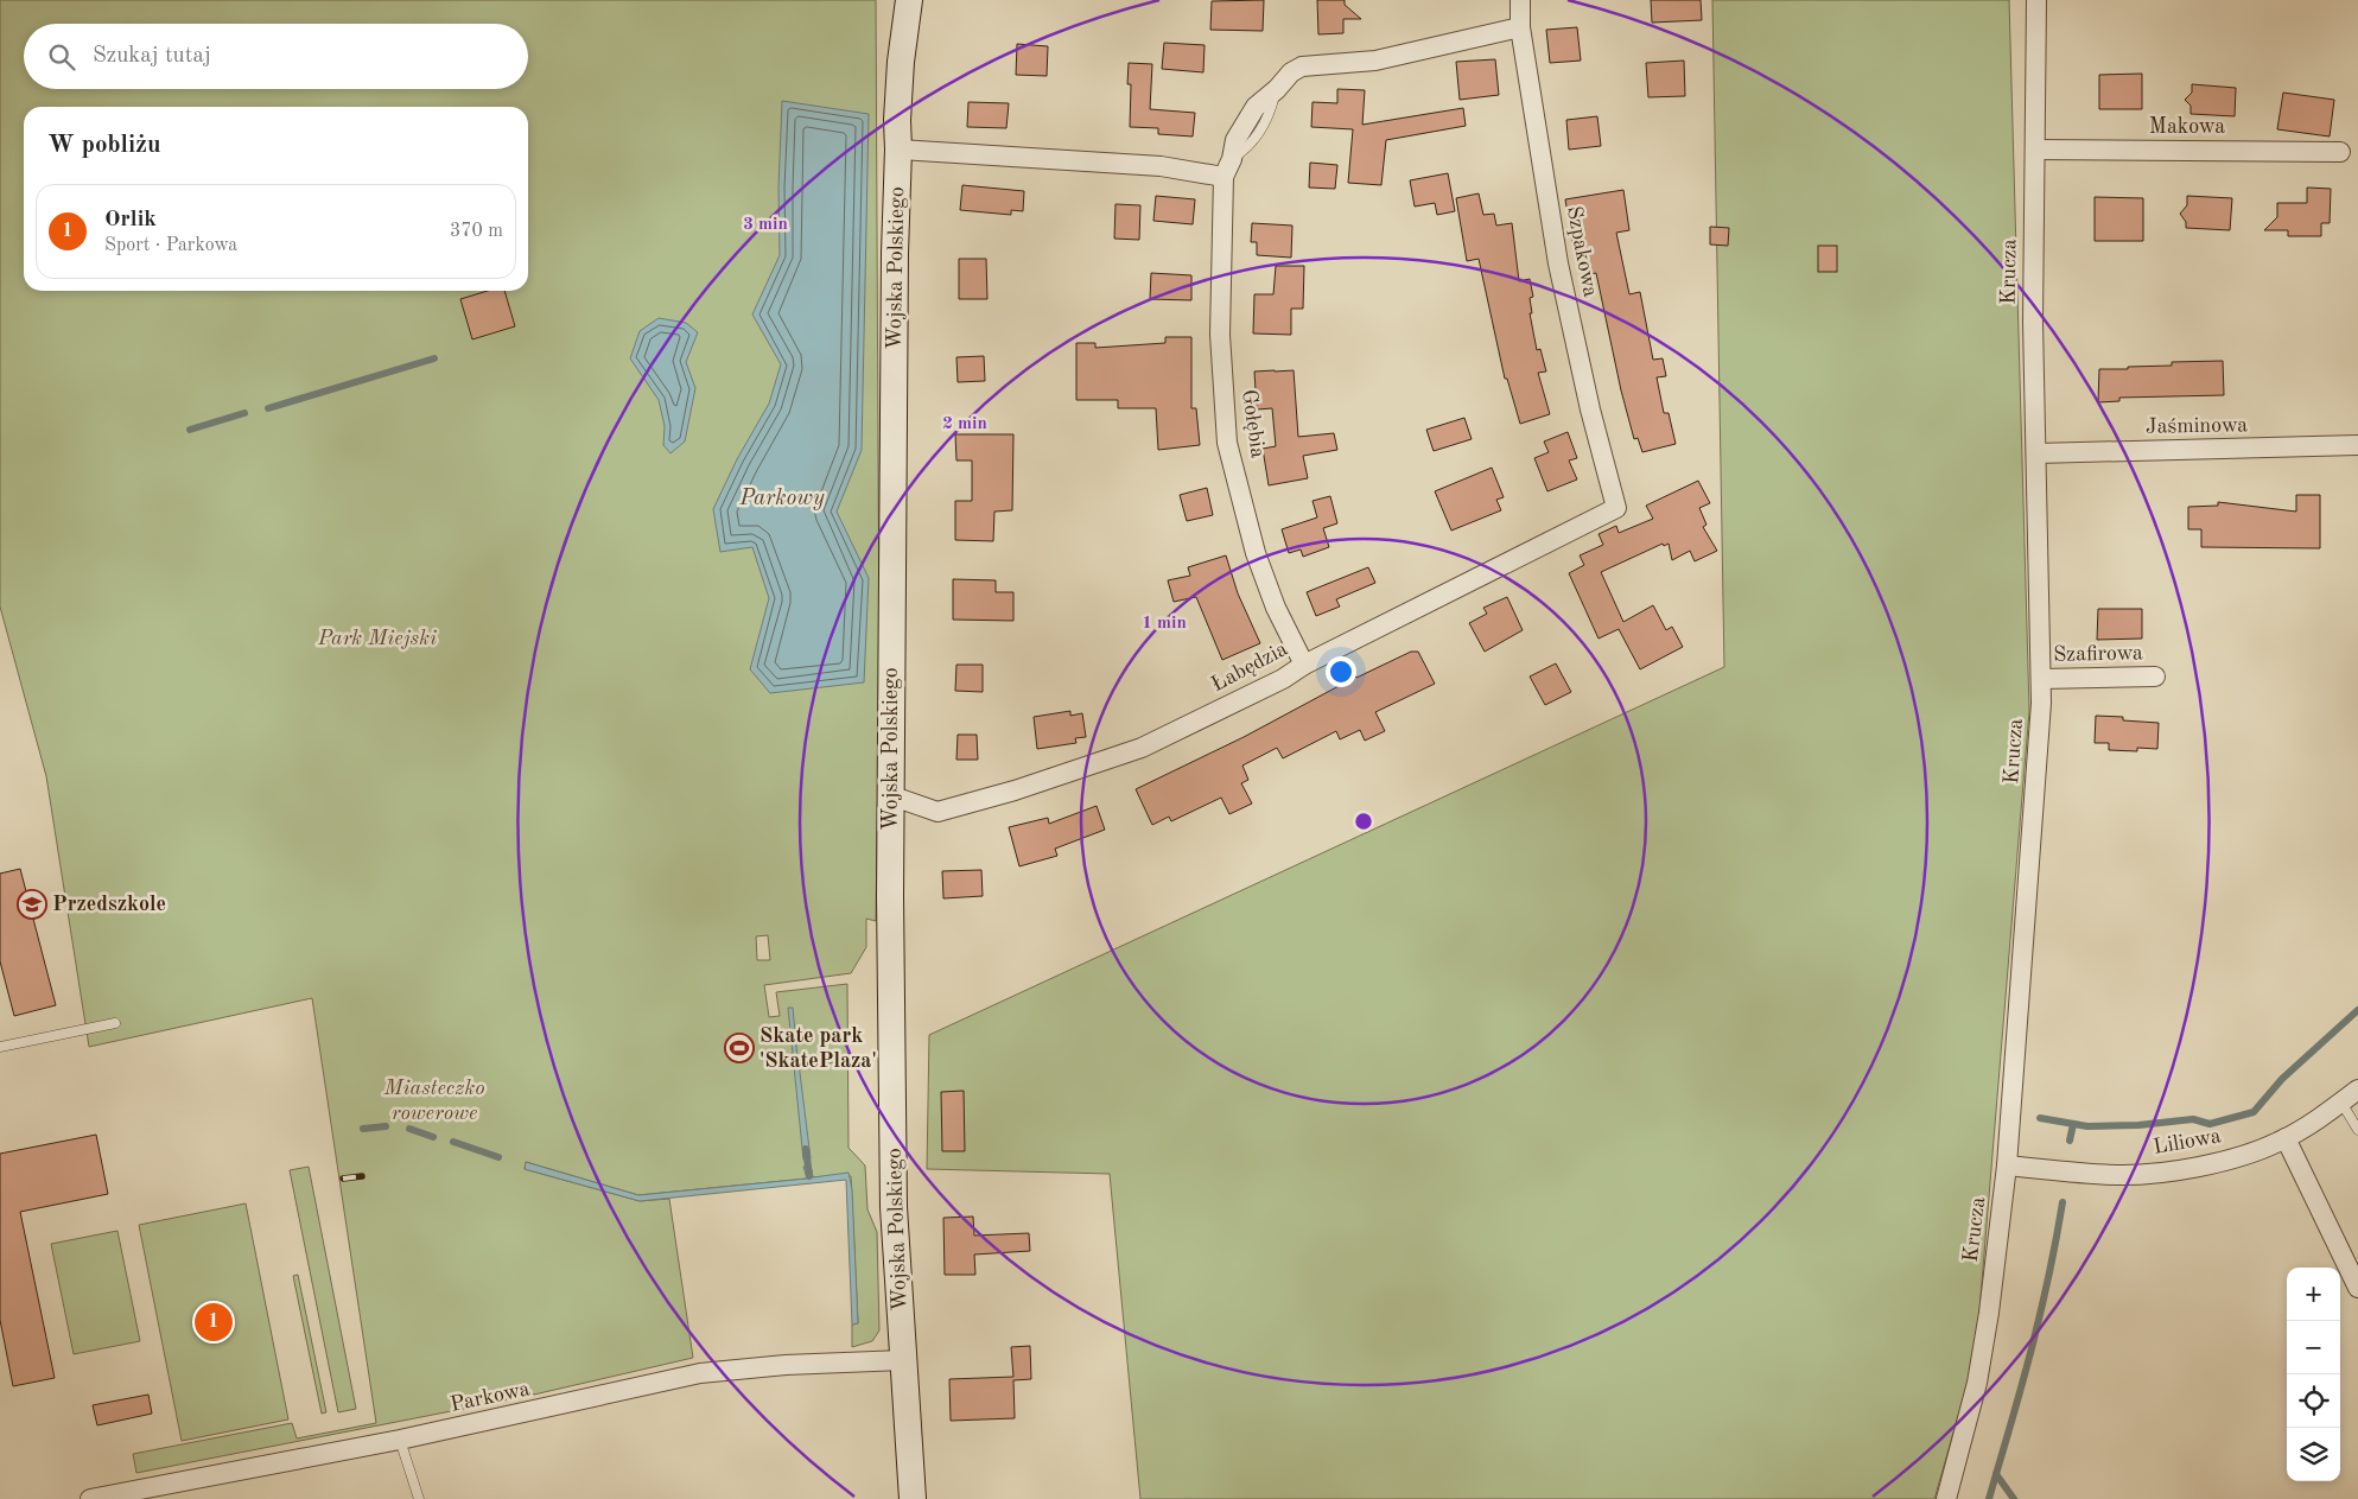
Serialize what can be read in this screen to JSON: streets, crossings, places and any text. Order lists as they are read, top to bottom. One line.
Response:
{"streets":{"street":["Makowa","Szpakowa","Wojska Polskiego","Krucza","Gołębia","Jaśminowa","Szafirowa","Łabędzia","Liliowa","Parkowa"]},"crossings":[["Makowa","Krucza"],["Szpakowa","Gołębia"],["Szpakowa","Łabędzia"],["Wojska Polskiego","Łabędzia"],["Wojska Polskiego","Parkowa"],["Krucza","Jaśminowa"],["Krucza","Szafirowa"],["Krucza","Liliowa"],["Gołębia","Łabędzia"]],"water":["Parkowy"],"parks":["Park Miejski","Miasteczko rowerowe"],"places":{"school or university":["Przedszkole"],"sports":["Skate park 'SkatePlaza'"]},"page":{"search":"Szukaj tutaj","heading":"W pobliżu","list":[{"mark":"1","name":"Orlik","note":"Sport · Parkowa","value":"370 m"}],"map_buttons":["+","−"],"pins":"1"},"rings":["3 min","2 min","1 min"]}
